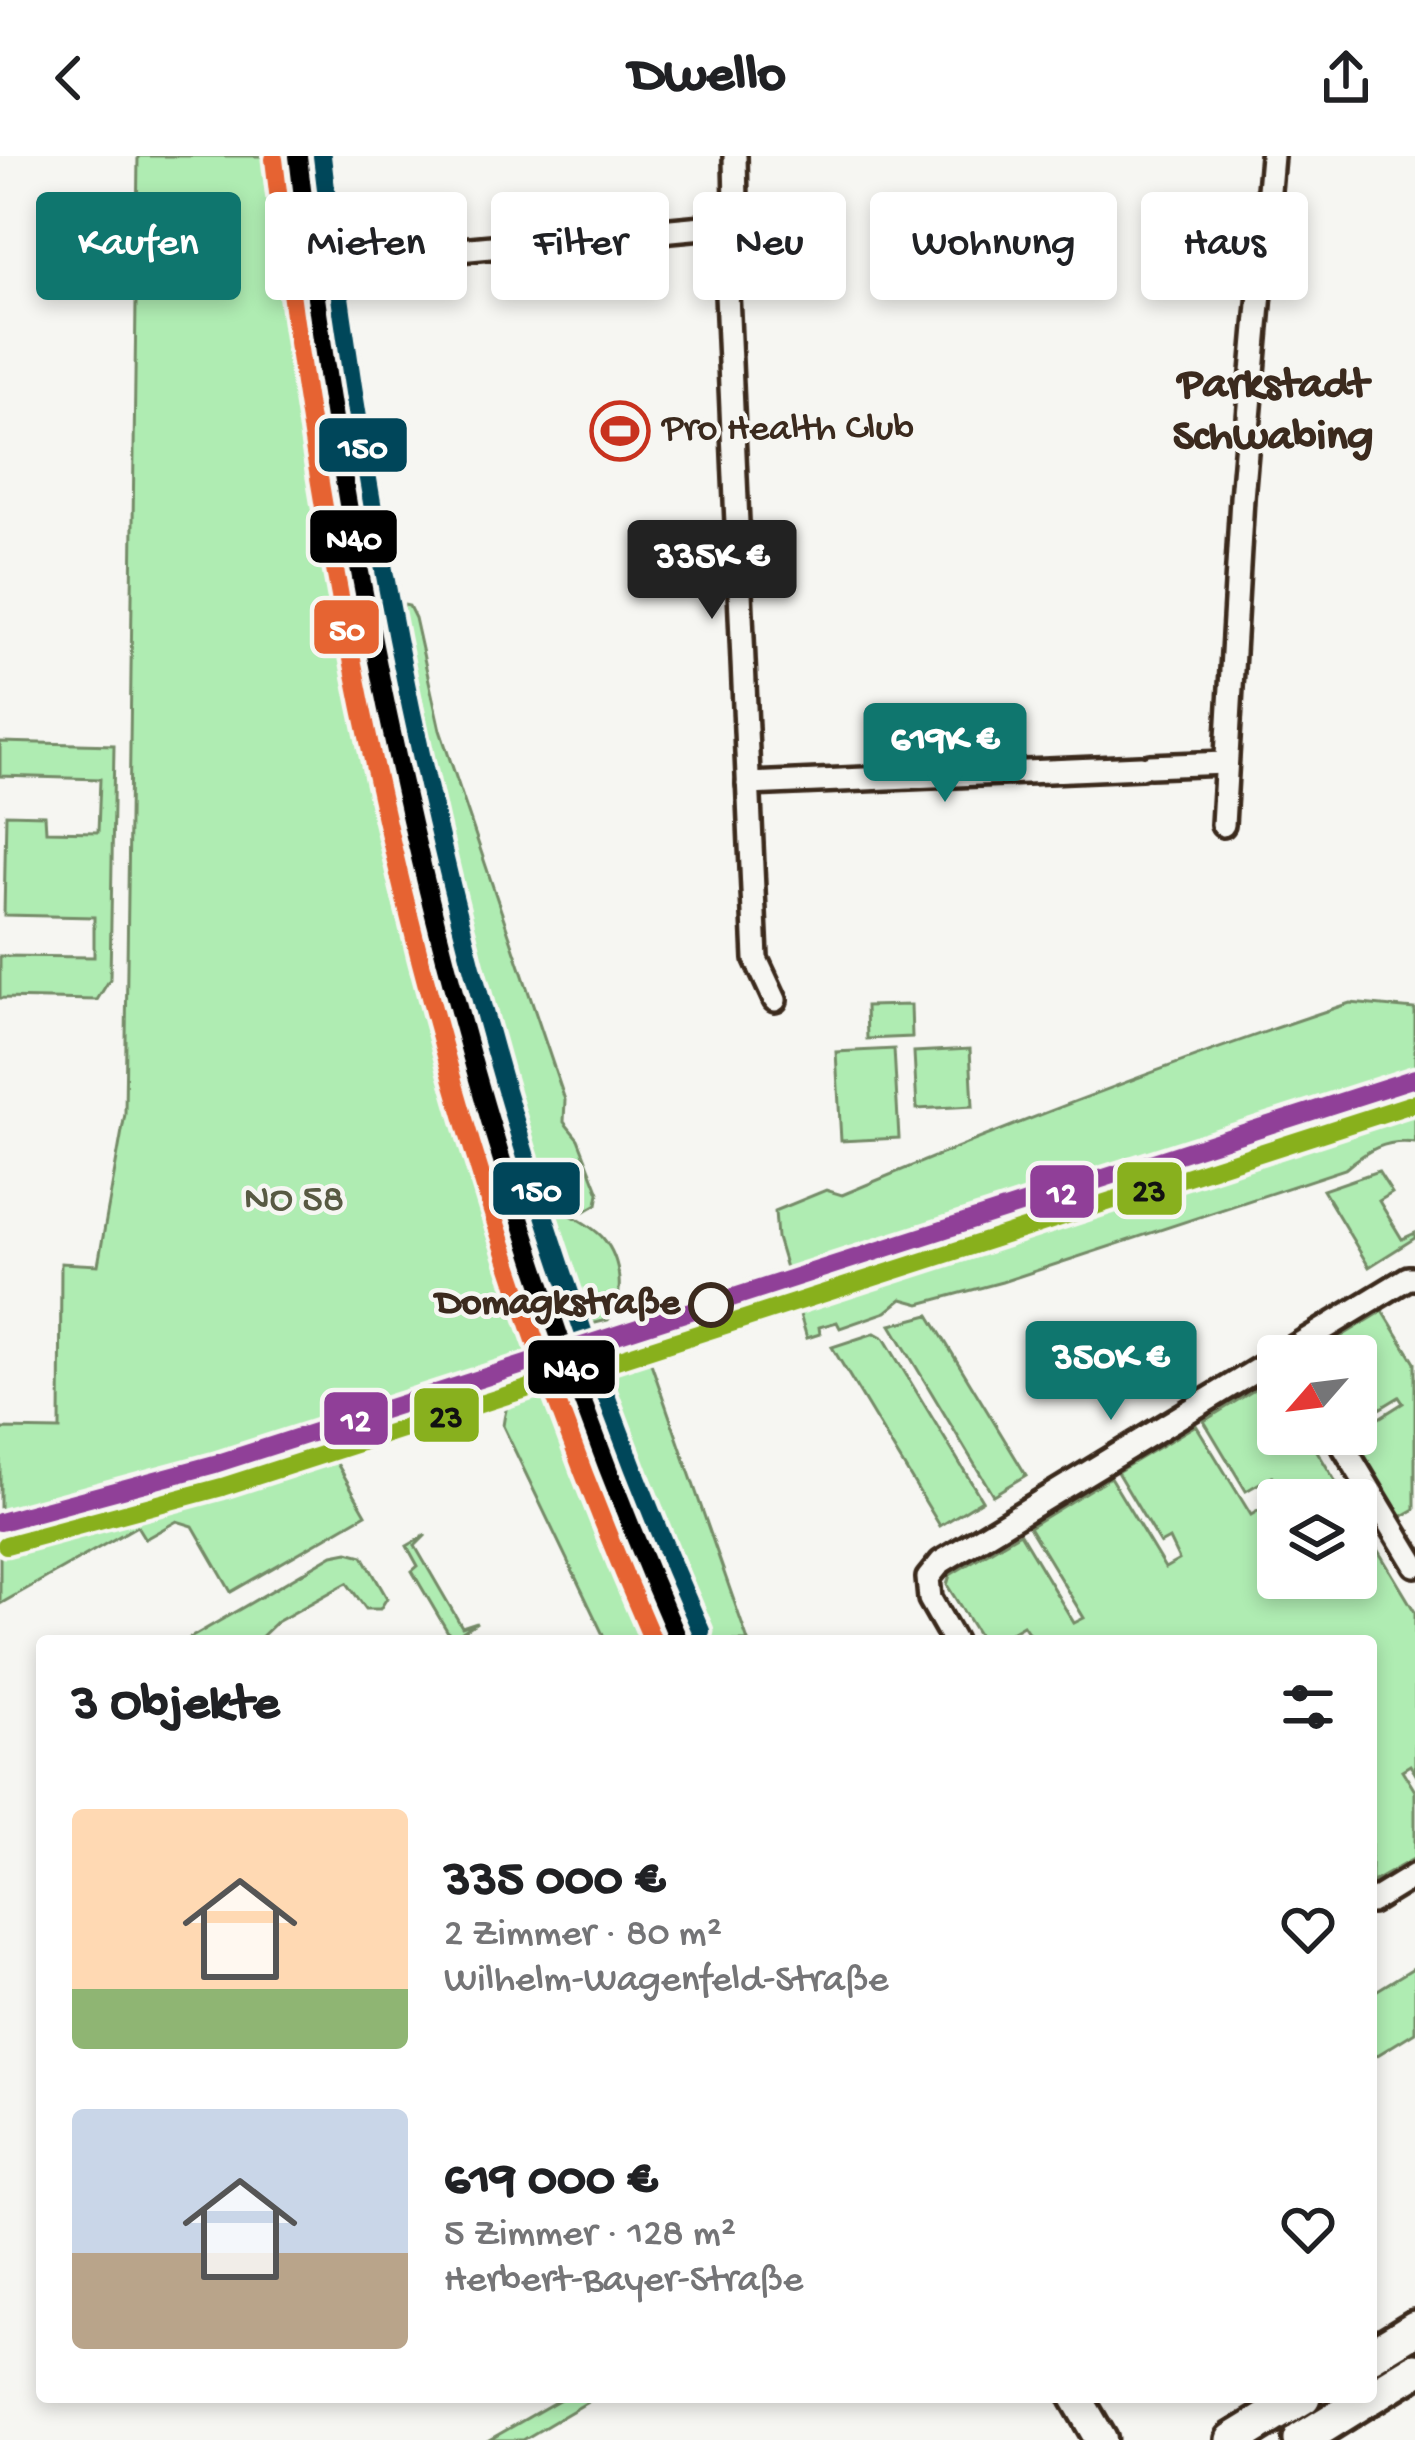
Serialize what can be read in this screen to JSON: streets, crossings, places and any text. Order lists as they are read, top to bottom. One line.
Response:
{"districts":["Parkstadt Schwabing"],"parks":["NO 58"],"places":{"sports":["Pro Health Club"],"other":["Domagkstraße"]},"lines":["transit line N40","transit line 150","transit line 50","transit line 12","transit line 23"],"north":"bottom left","page":{"header":"Dwello","chip":["Kaufen","Mieten","Filter","Neu","Wohnung","Haus"],"price":["335K €","619K €","350K €"],"heading":"3 Objekte","list":[{"name":"335 000 €","note":"2 Zimmer · 80 m² · Wilhelm-Wagenfeld-Straße"},{"name":"619 000 €","note":"5 Zimmer · 128 m² · Herbert-Bayer-Straße"}]}}
